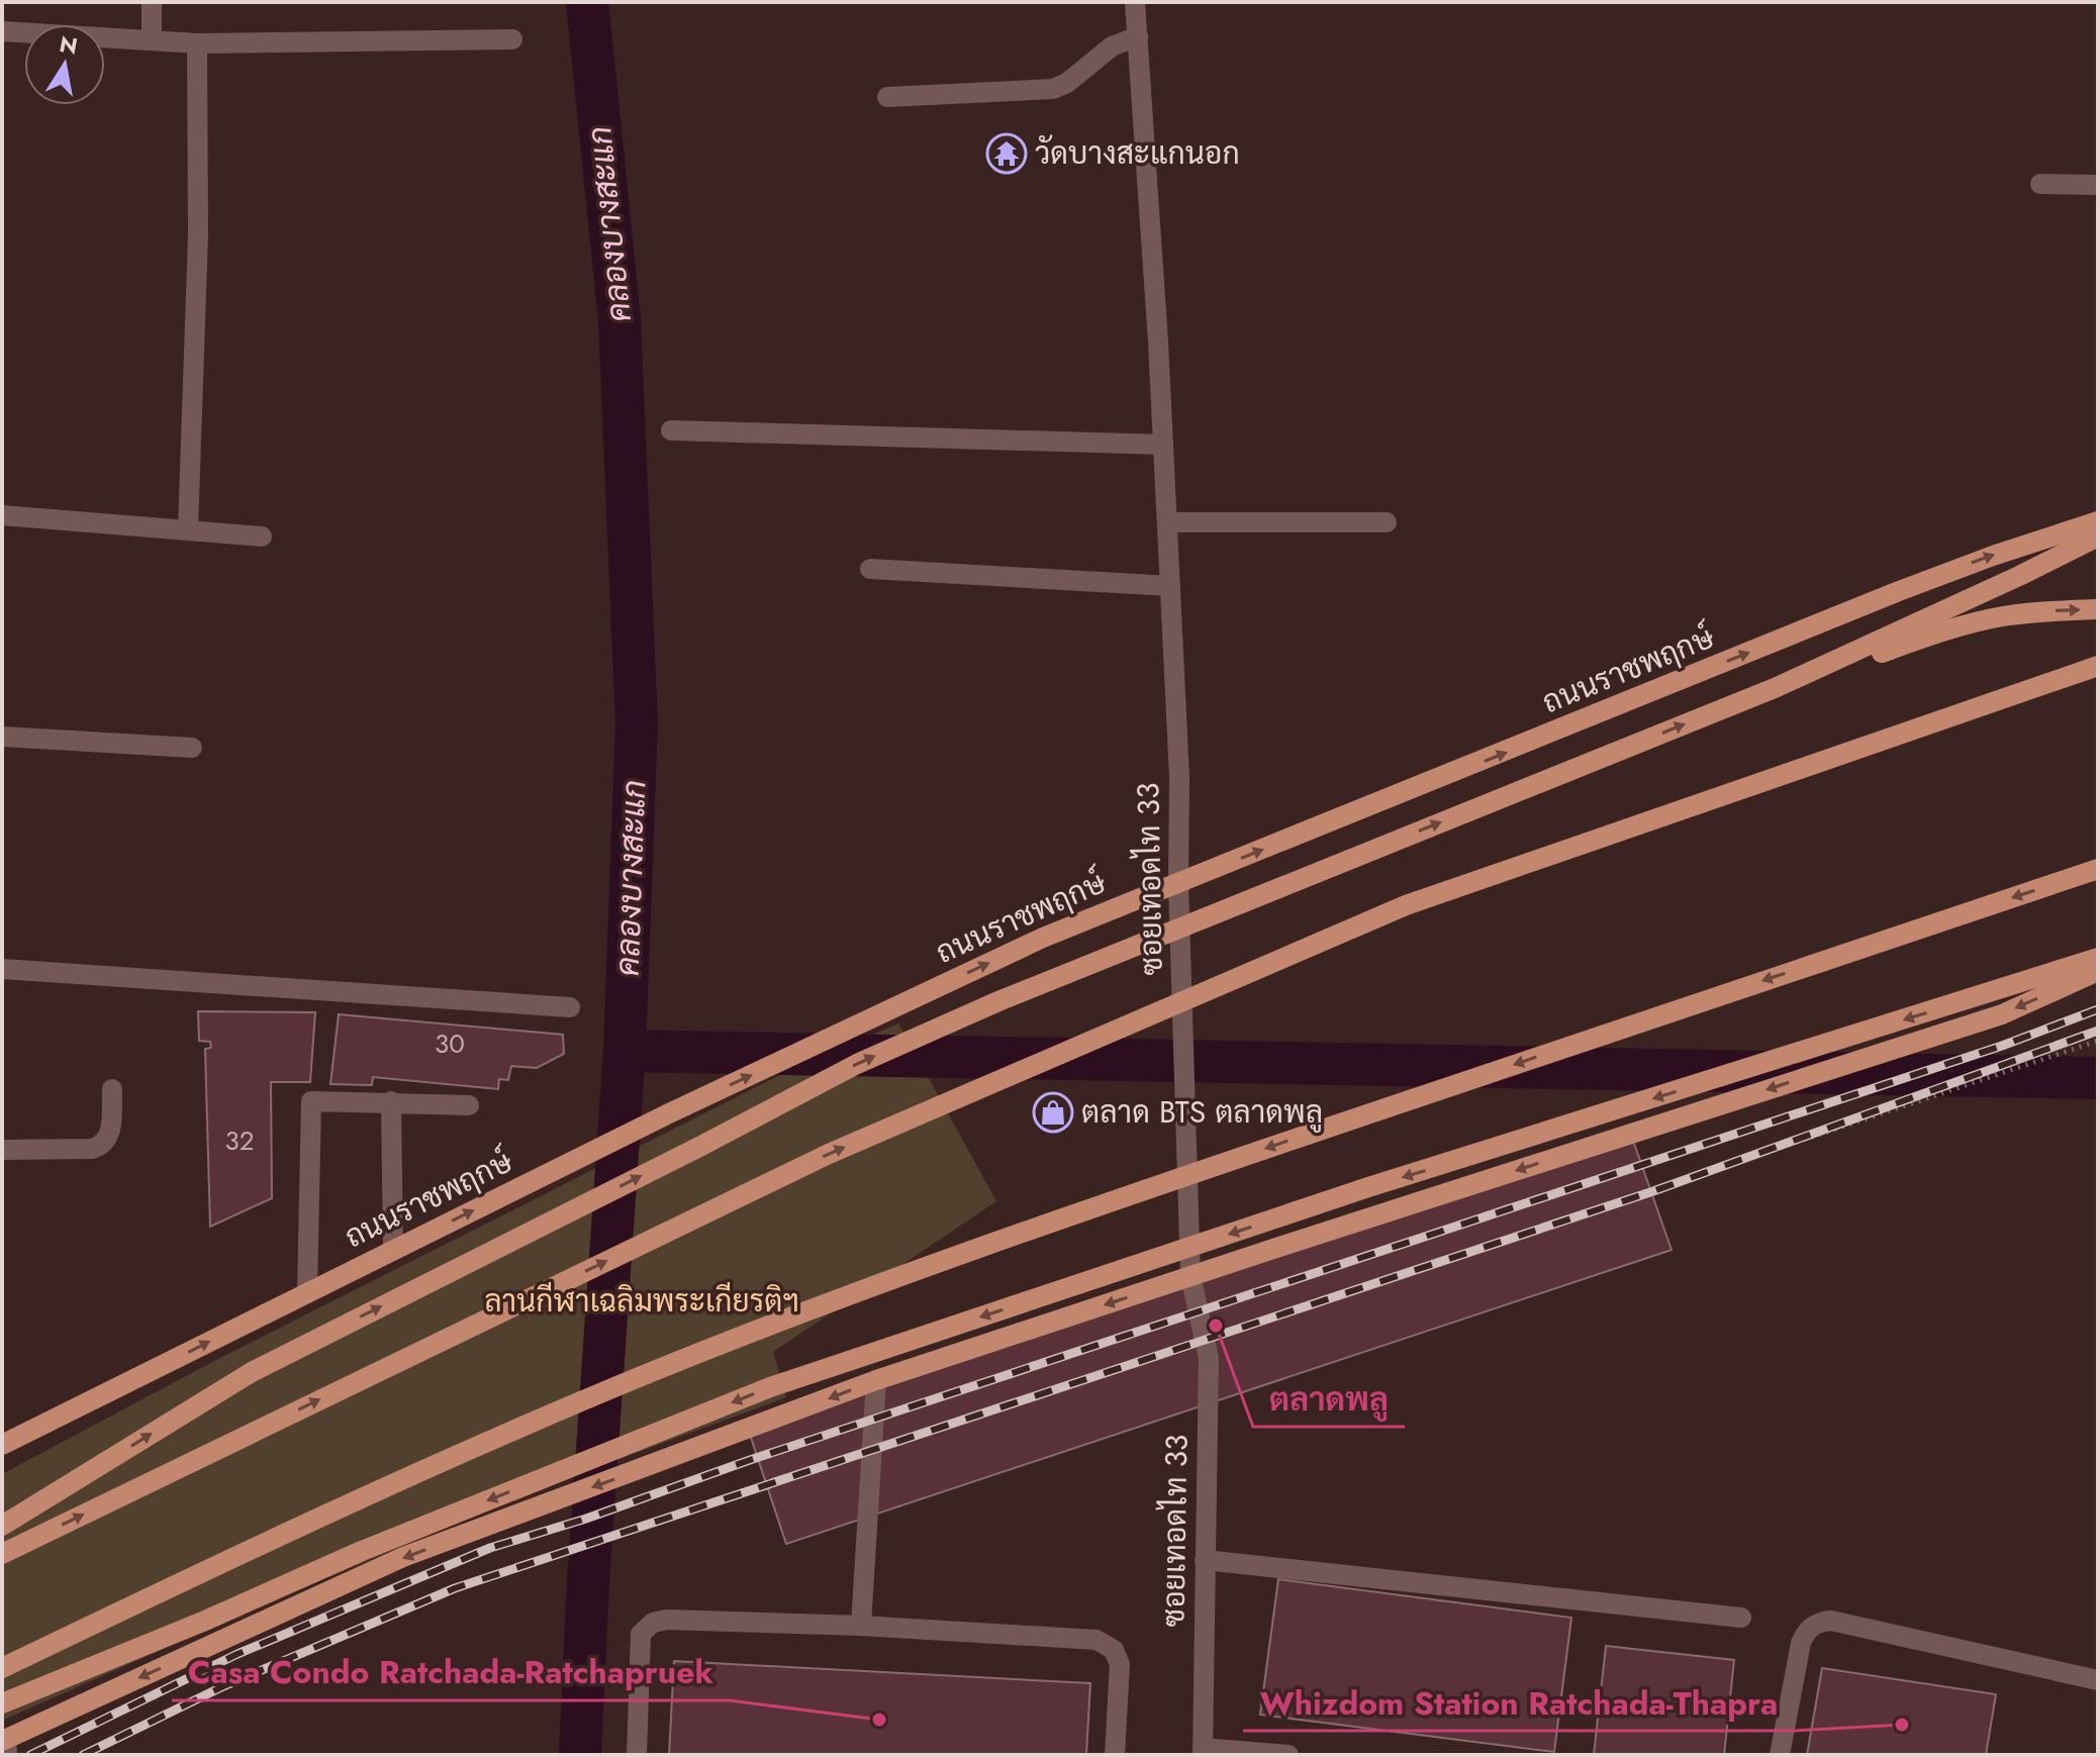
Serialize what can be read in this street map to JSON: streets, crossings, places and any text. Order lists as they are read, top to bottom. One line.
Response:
{"streets":{"main road":["ถนนราชพฤกษ์"],"street":["ซอยเทอดไท 33"]},"crossings":[["ถนนราชพฤกษ์","ซอยเทอดไท 33"]],"water":["คลองบางสะแก"],"parks":["ลานกีฬาเฉลิมพระเกียรติฯ"],"places":{"temple":["วัดบางสะแกนอก"],"shop":["ตลาด BTS ตลาดพลู"],"other":["ตลาดพลู","Casa Condo Ratchada-Ratchapruek","Whizdom Station Ratchada-Thapra"]},"house_numbers":["30","32"],"north":"top"}
